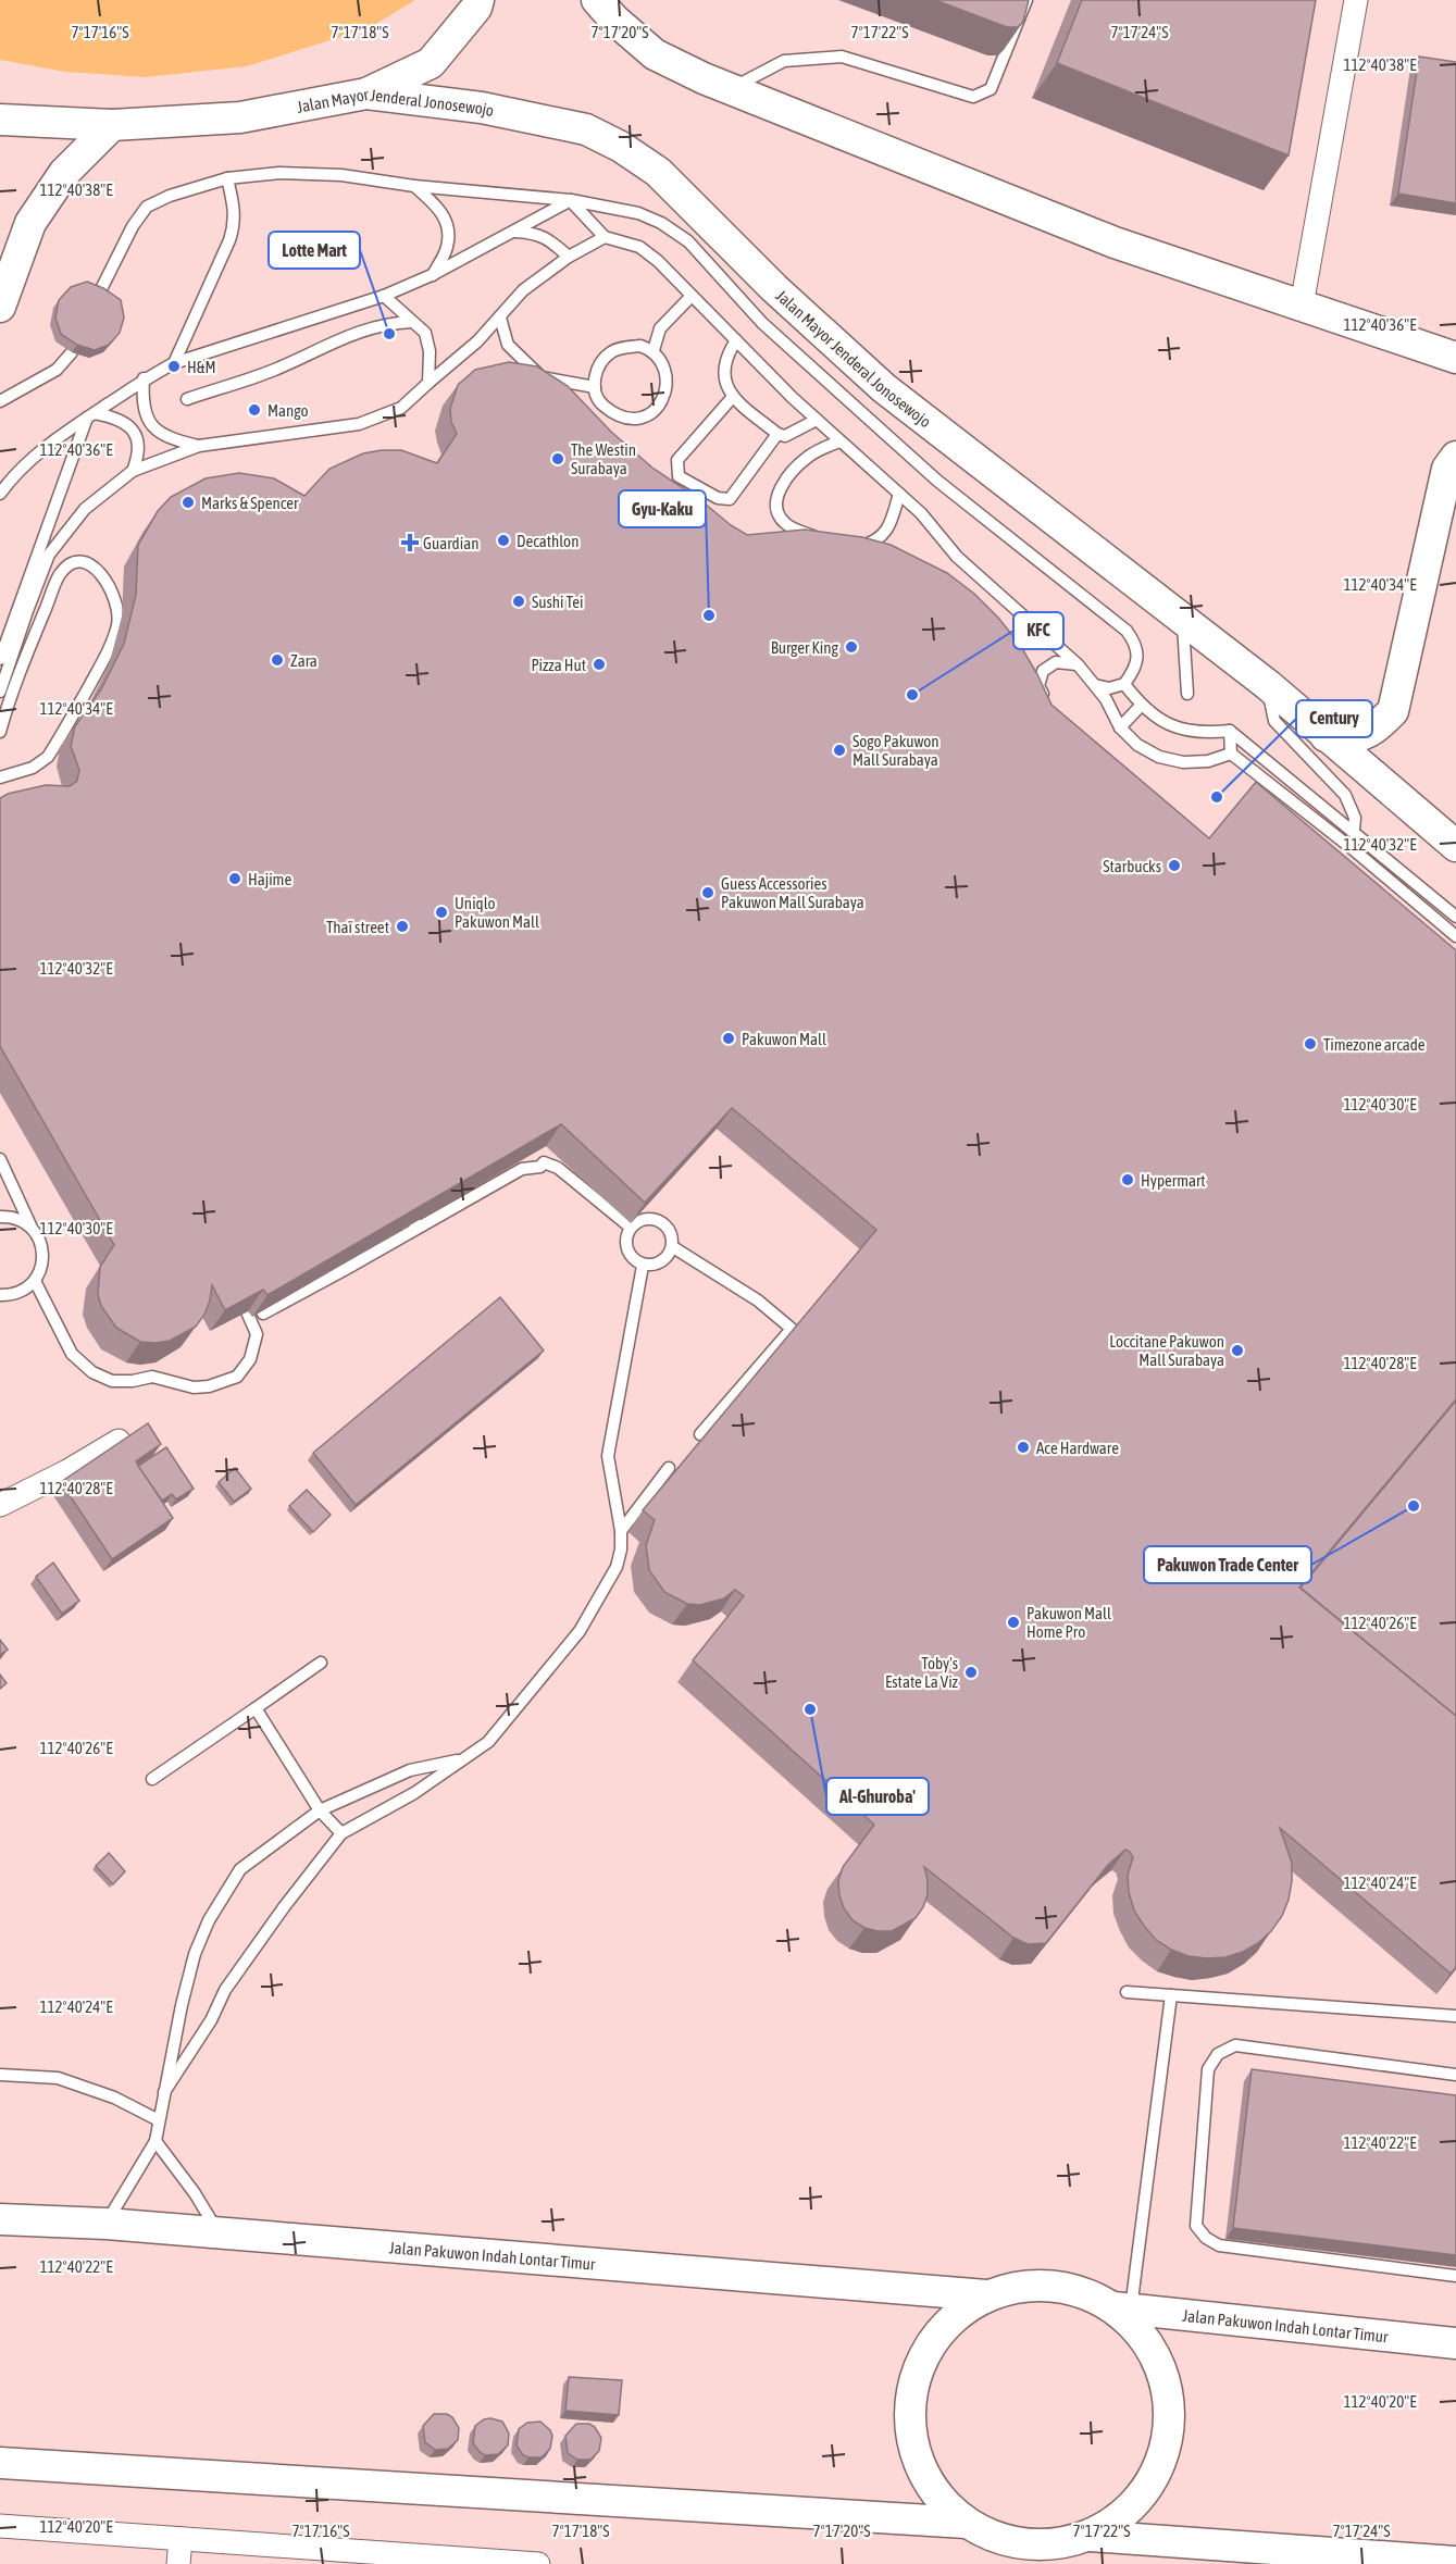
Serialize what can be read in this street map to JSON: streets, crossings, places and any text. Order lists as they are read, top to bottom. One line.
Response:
{"streets":{"street":["Jalan Mayor Jenderal Jonosewojo","Jalan Pakuwon Indah Lontar Timur"]},"places":{"other":["Lotte Mart","H&M","Mango","The Westin Surabaya","Marks & Spencer","Decathlon","Sushi Tei","Gyu-Kaku","Burger King","Zara","Pizza Hut","KFC","Sogo Pakuwon Mall Surabaya","Century","Starbucks","Hajime","Guess Accessories Pakuwon Mall Surabaya","Uniqlo Pakuwon Mall","Thaï street","Pakuwon Mall","Timezone arcade","Hypermart","Loccitane Pakuwon Mall Surabaya","Ace Hardware","Pakuwon Trade Center","Pakuwon Mall Home Pro","Toby's Estate La Viz","Al-Ghuroba'"],"health":["Guardian"]},"coordinates":["7°17'16\"S","7°17'18\"S","7°17'20\"S","7°17'22\"S","7°17'24\"S","112°40'38\"E","112°40'36\"E","112°40'34\"E","112°40'32\"E","112°40'30\"E","112°40'28\"E","112°40'26\"E","112°40'24\"E","112°40'22\"E","112°40'20\"E"]}
